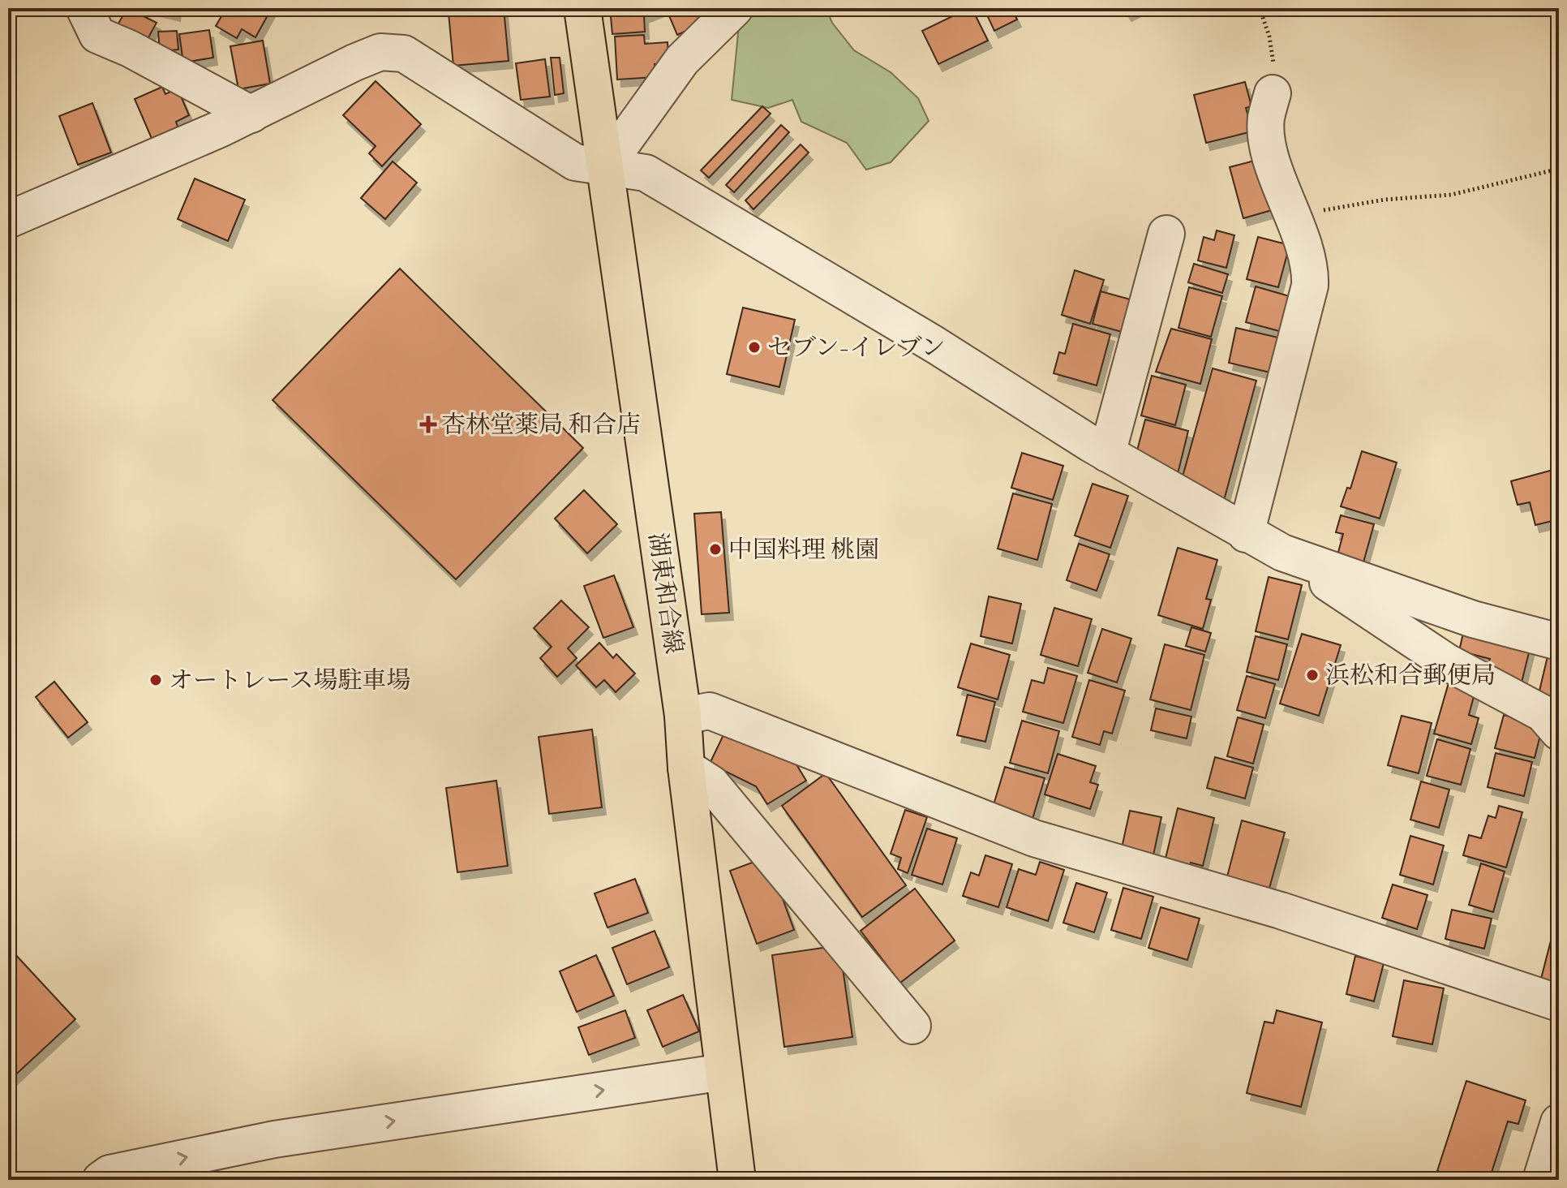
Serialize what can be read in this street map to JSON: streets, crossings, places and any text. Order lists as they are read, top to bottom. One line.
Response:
{"streets":{"main road":["湖東和合線"]},"places":{"other":["セブン-イレブン","中国料理 桃園","浜松和合郵便局","オートレース場駐車場"],"health":["杏林堂薬局 和合店"]}}
